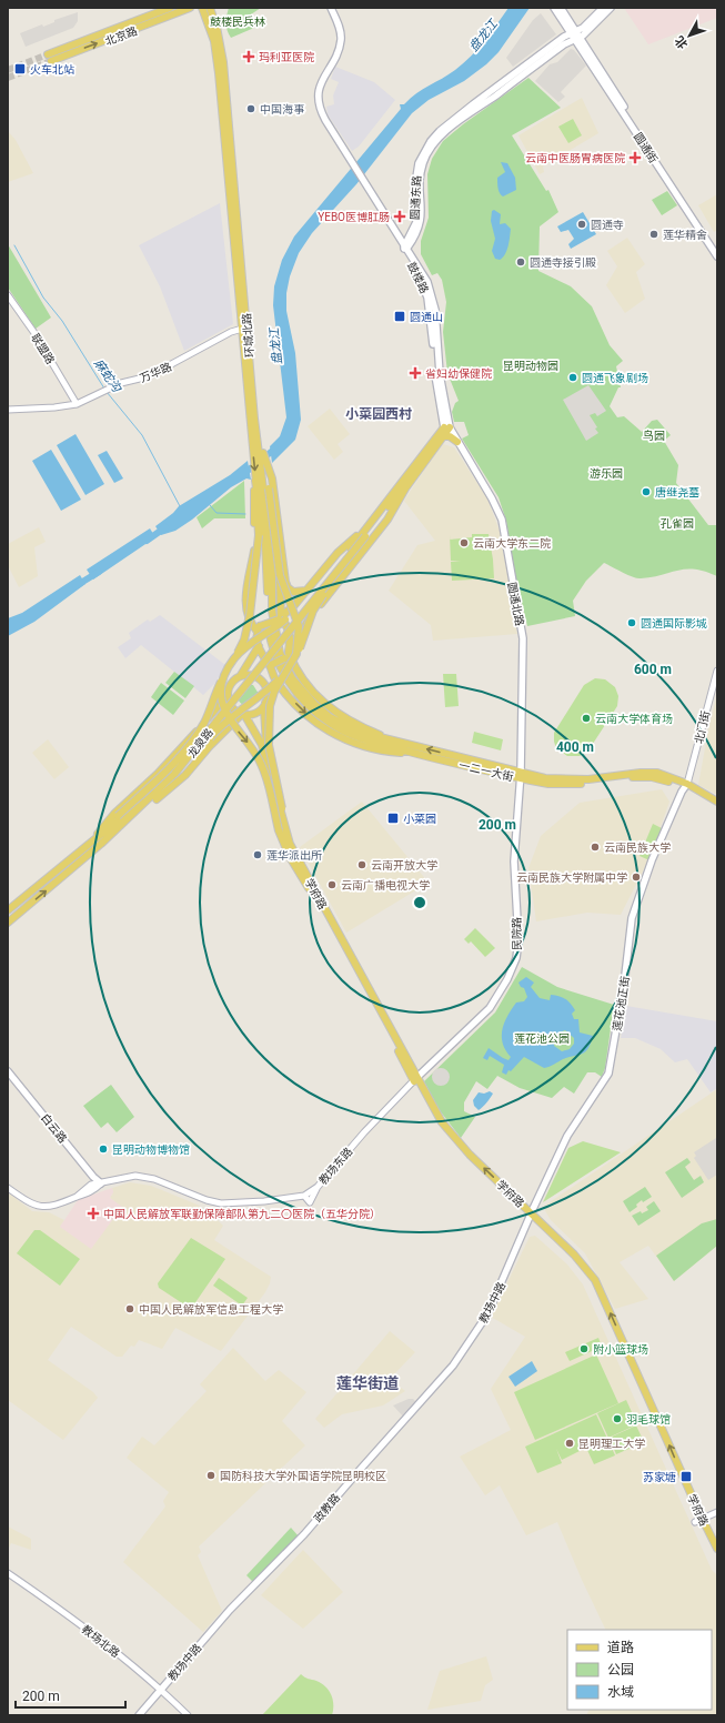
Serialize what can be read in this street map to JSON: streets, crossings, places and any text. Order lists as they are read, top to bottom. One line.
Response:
{"streets":{"main road":["北京路","圆通街","圆通东路","鼓楼路","环城北路","圆通北路","龙泉路","一二一大街","学府路","民院路","莲花池正街","白云路","教场中路","政教路"],"street":["联盟路","万华路","北门街","教场东路","教场北路"]},"crossings":[["圆通街","圆通东路"],["圆通东路","鼓楼路"],["环城北路","万华路"],["环城北路","一二一大街"],["联盟路","万华路"],["圆通北路","一二一大街"],["圆通北路","民院路"],["北门街","一二一大街"],["北门街","莲花池正街"],["一二一大街","民院路"],["一二一大街","莲花池正街"],["学府路","民院路"],["学府路","莲花池正街"],["学府路","教场东路"],["学府路","教场中路"],["民院路","教场东路"],["莲花池正街","教场中路"],["白云路","教场东路"],["教场中路","政教路"],["教场中路","教场北路"]],"districts":["小菜园西村","莲华街道"],"water":["盘龙江","麻蛇沟"],"parks":["鼓楼民兵林","昆明动物园","鸟园","游乐园","孔雀园","莲花池公园"],"places":{"health":["玛利亚医院","云南中医肠胃病医院","YEBO医博肛肠","省妇幼保健院","中国人民解放军联勤保障部队第九二〇医院（五华分院）"],"transit":["火车北站","圆通山","小菜园","苏家塘"],"other":["中国海事","圆通寺","莲华精舍","圆通寺接引殿","圆通飞象剧场","唐继尧墓","云南大学东二院","圆通国际影城","云南大学体育场","云南民族大学","莲华派出所","云南开放大学","云南民族大学附属中学","云南广播电视大学","昆明动物博物馆","中国人民解放军信息工程大学","附小篮球场","羽毛球馆","昆明理工大学","国防科技大学外国语学院昆明校区"]},"legend":["道路","公园","水域"],"scale_bar":"200 m","north":"bottom left","rings":["600 m","400 m","200 m"]}
